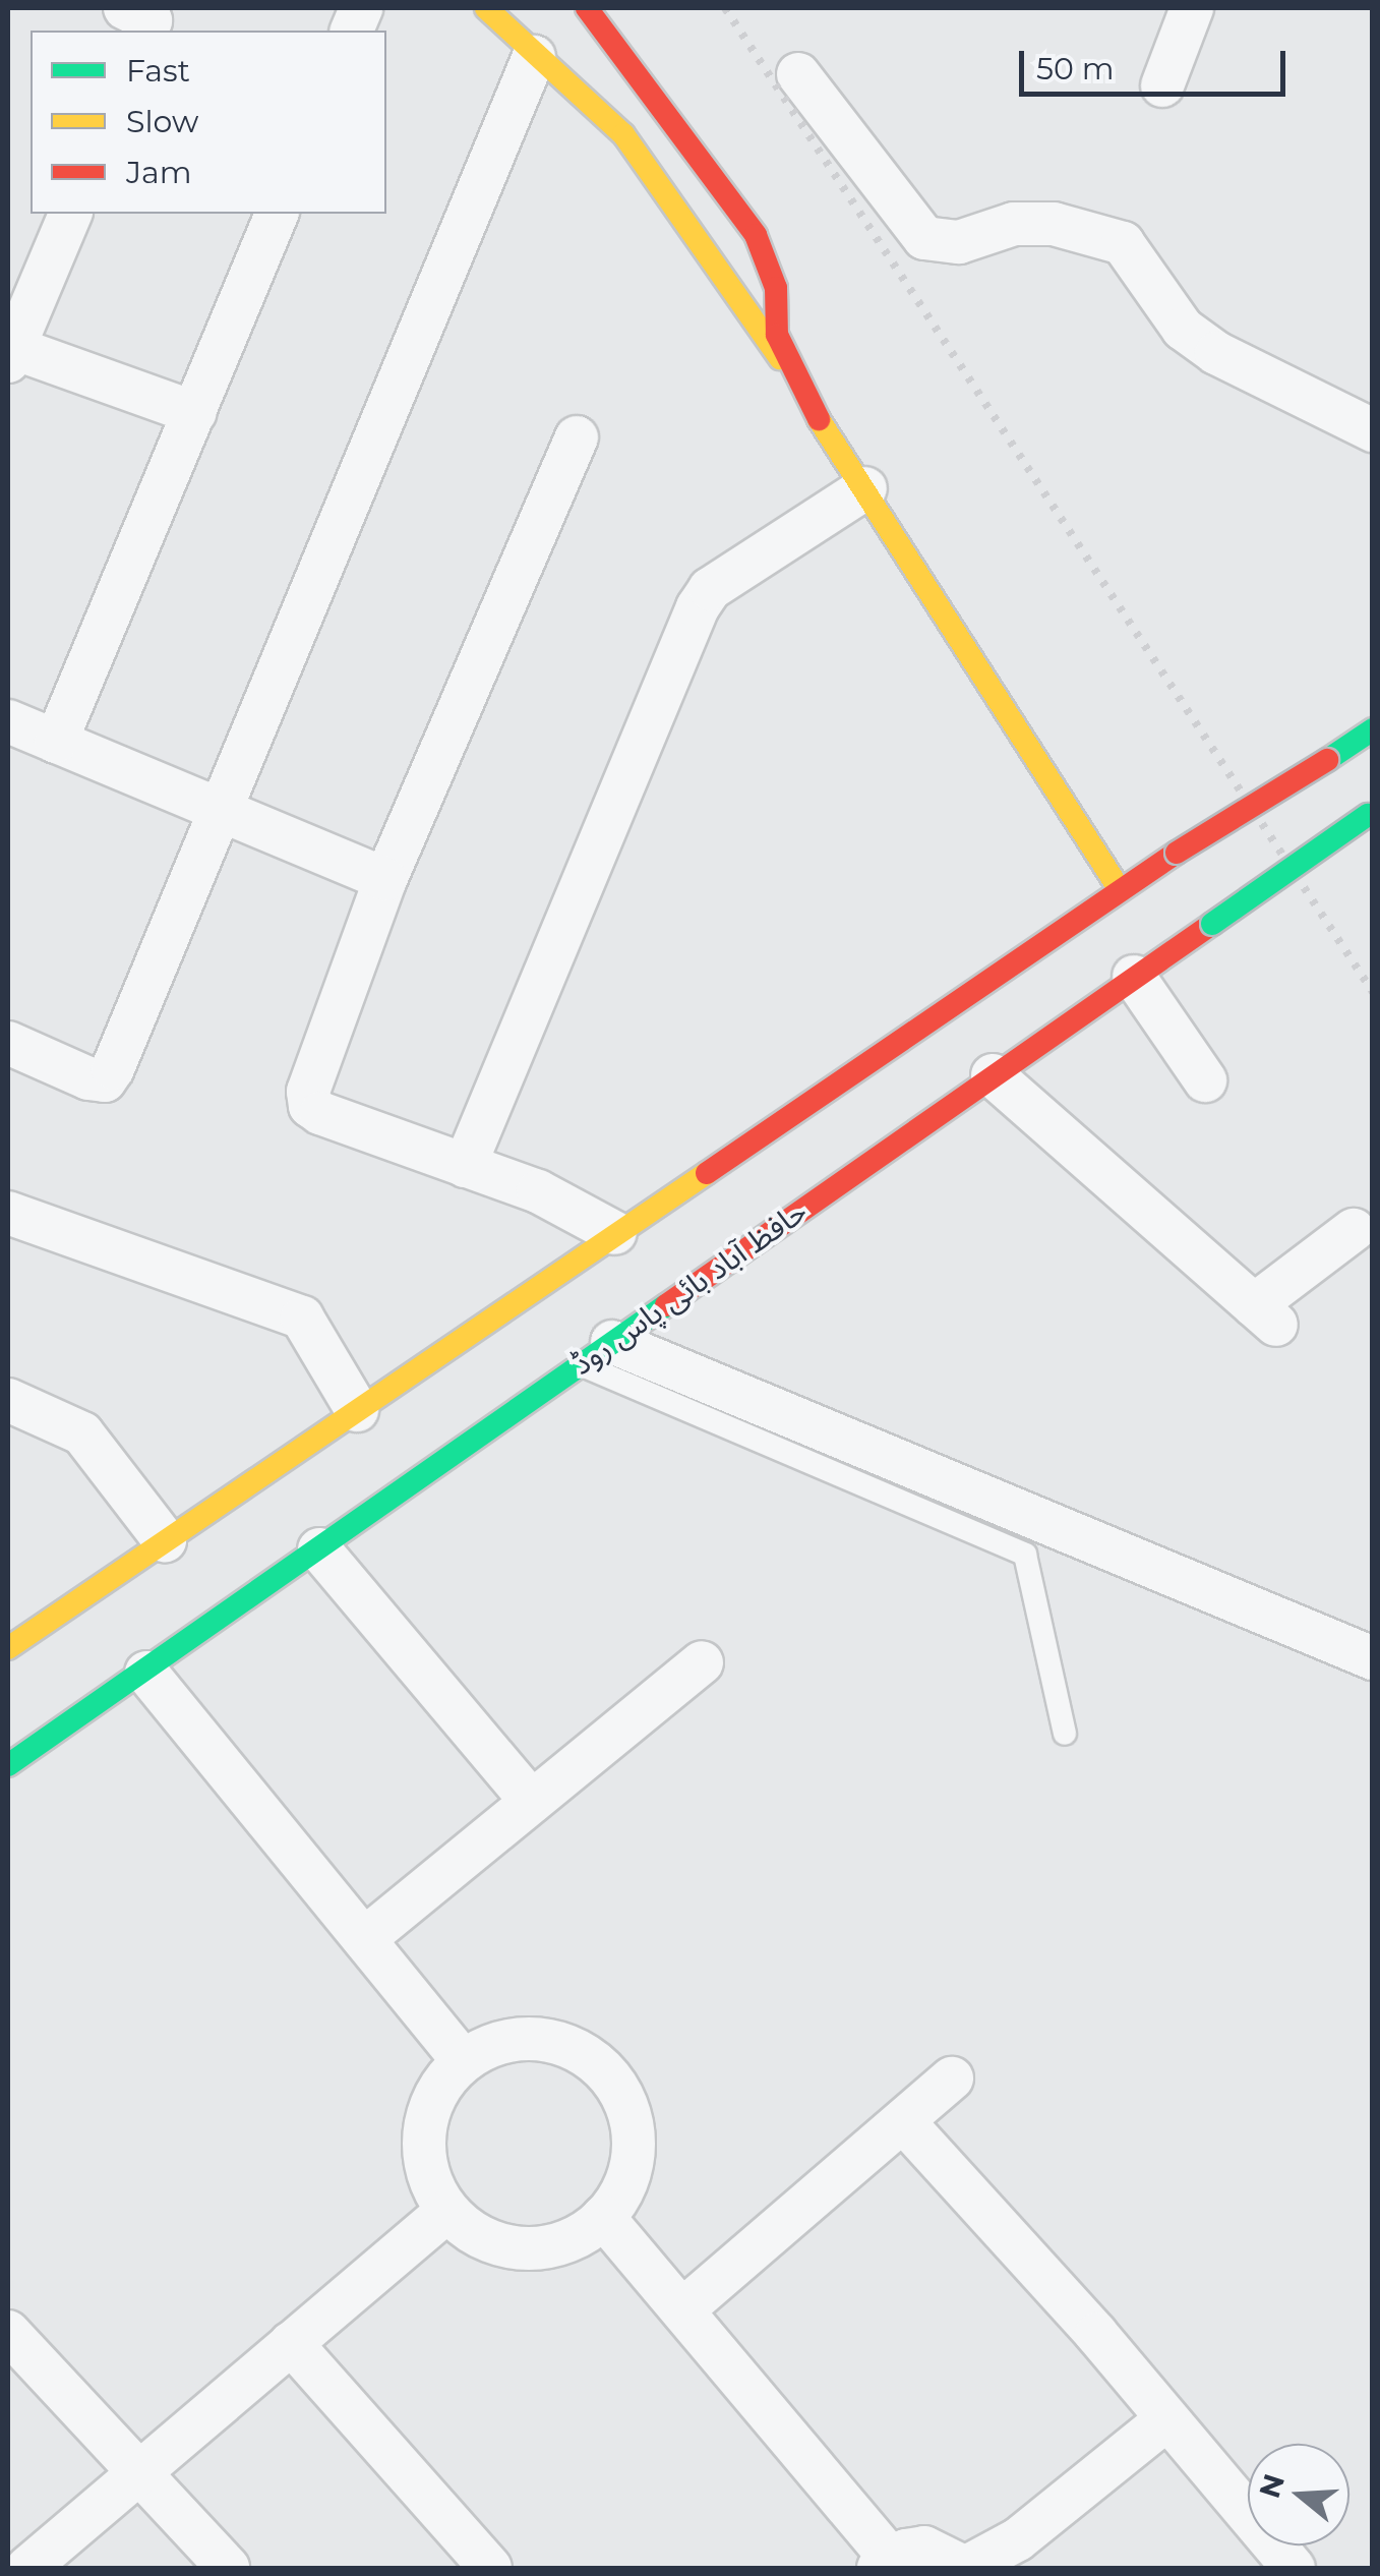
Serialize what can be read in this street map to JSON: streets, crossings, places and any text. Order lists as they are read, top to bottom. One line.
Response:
{"streets":{"main road":["حافظ آباد بائی پاس روڈ"]},"legend":["Fast","Slow","Jam"],"scale_bar":"50 m","north":"left"}
